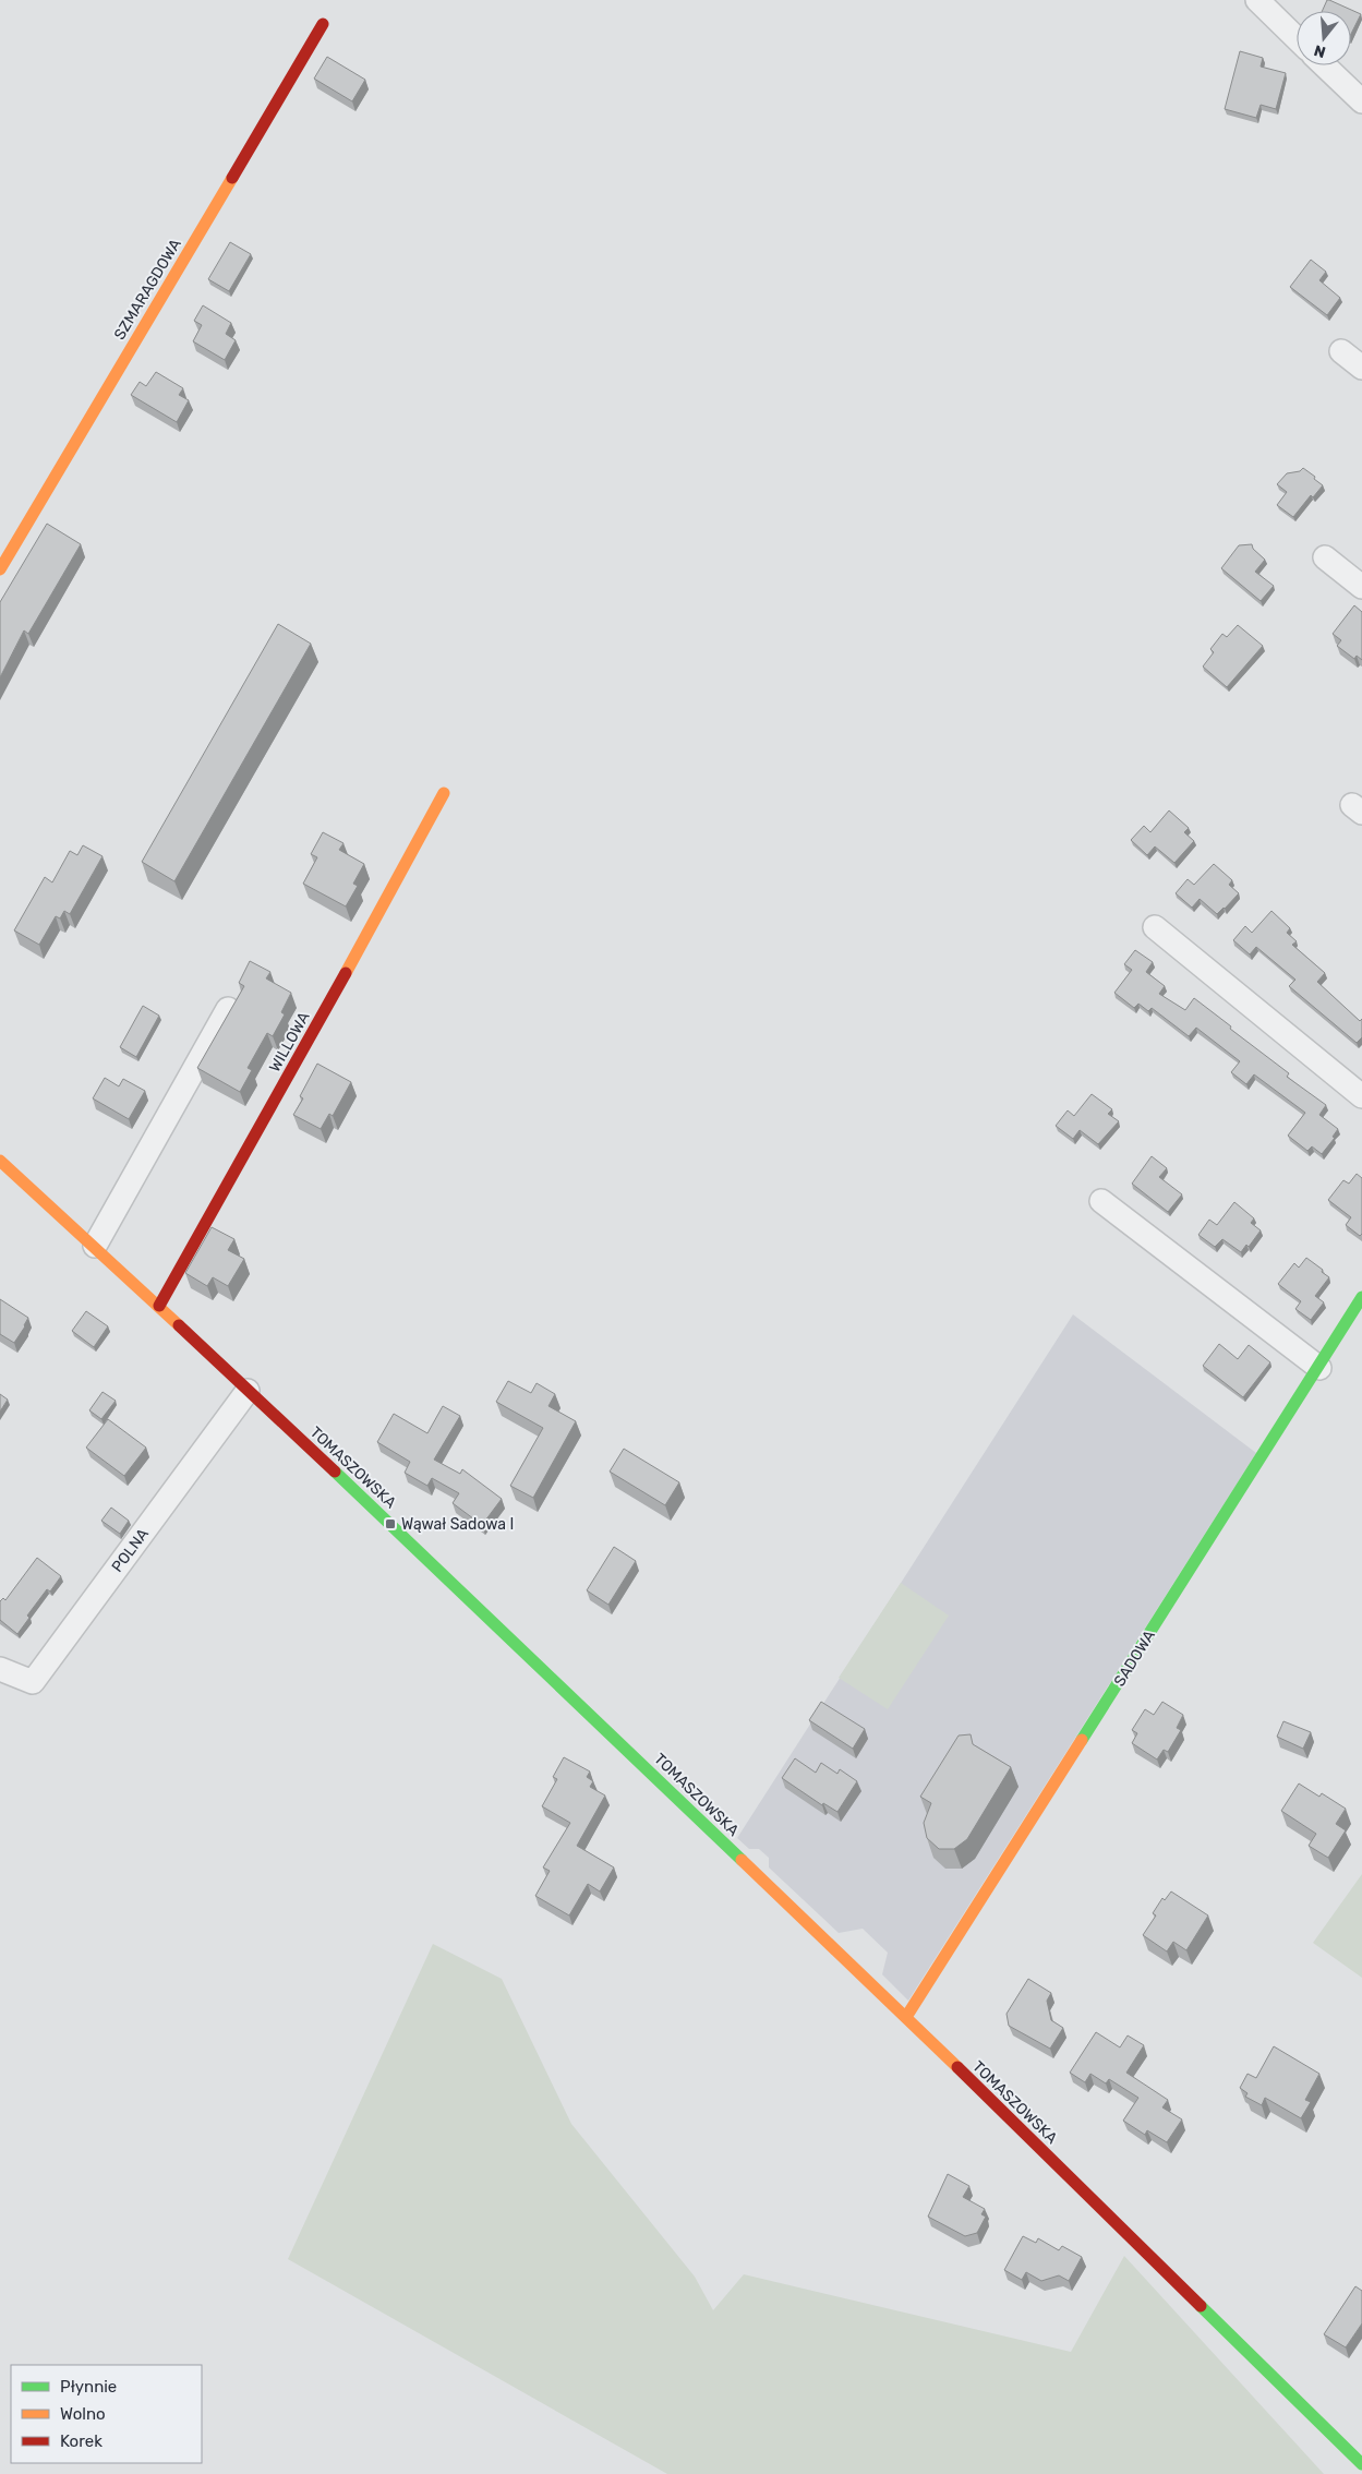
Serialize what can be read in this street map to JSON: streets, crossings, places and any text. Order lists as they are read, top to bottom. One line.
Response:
{"streets":{"street":["SZMARAGDOWA","WILLOWA","TOMASZOWSKA","POLNA","SADOWA"]},"crossings":[["WILLOWA","TOMASZOWSKA"],["TOMASZOWSKA","POLNA"],["TOMASZOWSKA","SADOWA"]],"places":{"transit":["Wąwał Sadowa I"]},"legend":["Płynnie","Wolno","Korek"],"north":"bottom"}
